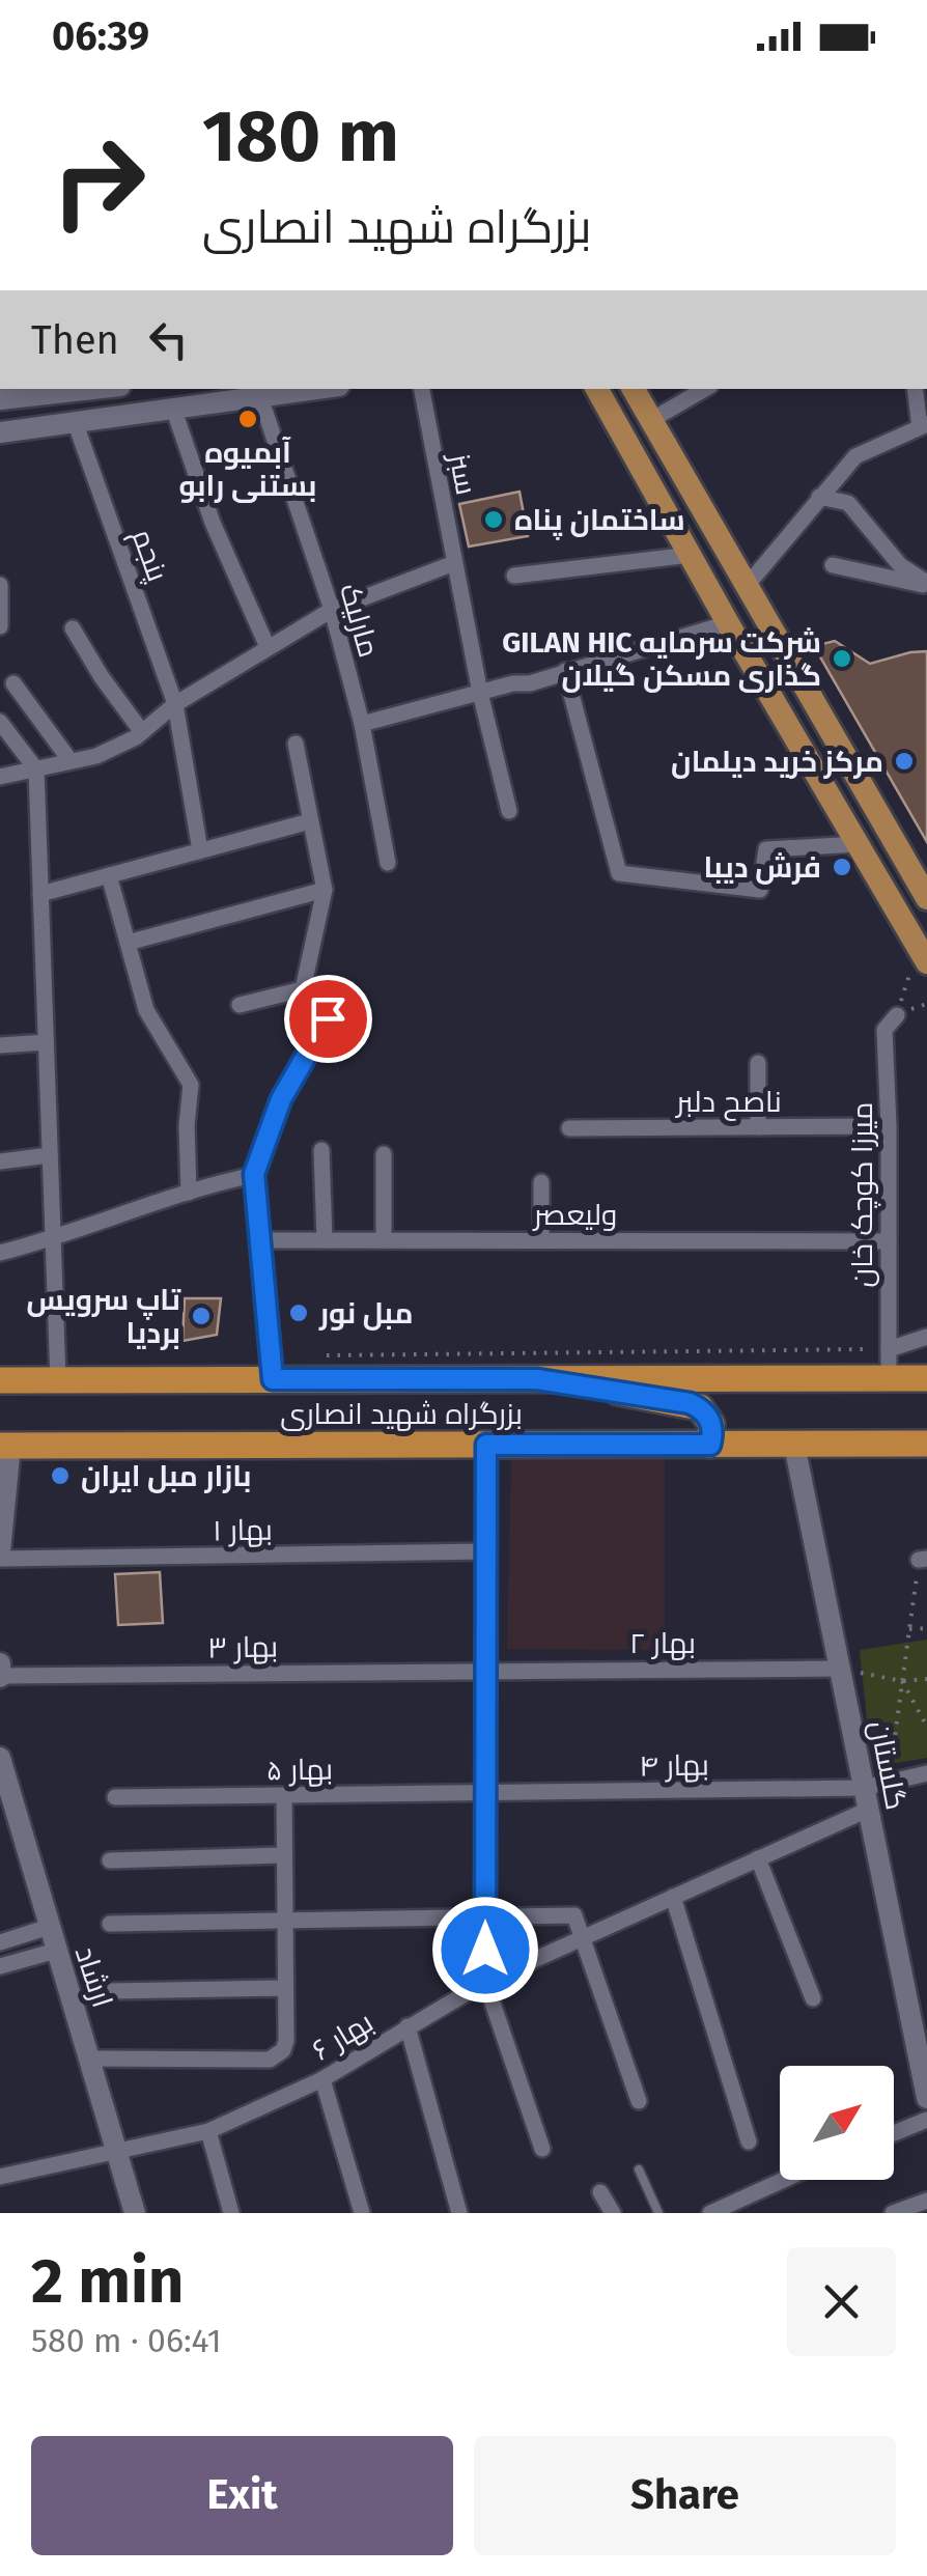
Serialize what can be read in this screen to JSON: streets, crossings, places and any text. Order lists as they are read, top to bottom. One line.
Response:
{"streets":{"highway":["بزرگراه شهید انصاری"],"main road":["گلستان","ارشاد"],"street":["سبز","پنجم","مارلیک","ناصح دلبر","میرزا کوچک خان","ولیعصر","بهار ۱","بهار ۲","بهار ۳","بهار ۴","بهار ۵","بهار ۶"]},"crossings":[["ناصح دلبر","میرزا کوچک خان"],["میرزا کوچک خان","ولیعصر"],["میرزا کوچک خان","بزرگراه شهید انصاری"],["بزرگراه شهید انصاری","گلستان"],["بهار ۲","بهار ۳"],["بهار ۲","گلستان"],["بهار ۴","گلستان"],["بهار ۴","بهار ۵"],["بهار ۴","بهار ۶"],["گلستان","بهار ۶"],["ارشاد","بهار ۶"]],"places":["آبمیوه بستنی رابو","ساختمان پناه","GILAN HIC شرکت سرمایه گذاری مسکن گیلان","مرکز خرید دیلمان","فرش دیبا","مبل نور","تاپ سرویس بردیا","بازار مبل ایران"],"north":"top right","page":{"status":"06:39","turn":["180 m","بزرگراه شهید انصاری"],"then":"Then","heading":["2 min","580 m · 06:41"],"buttons":["Exit","Share"]}}
